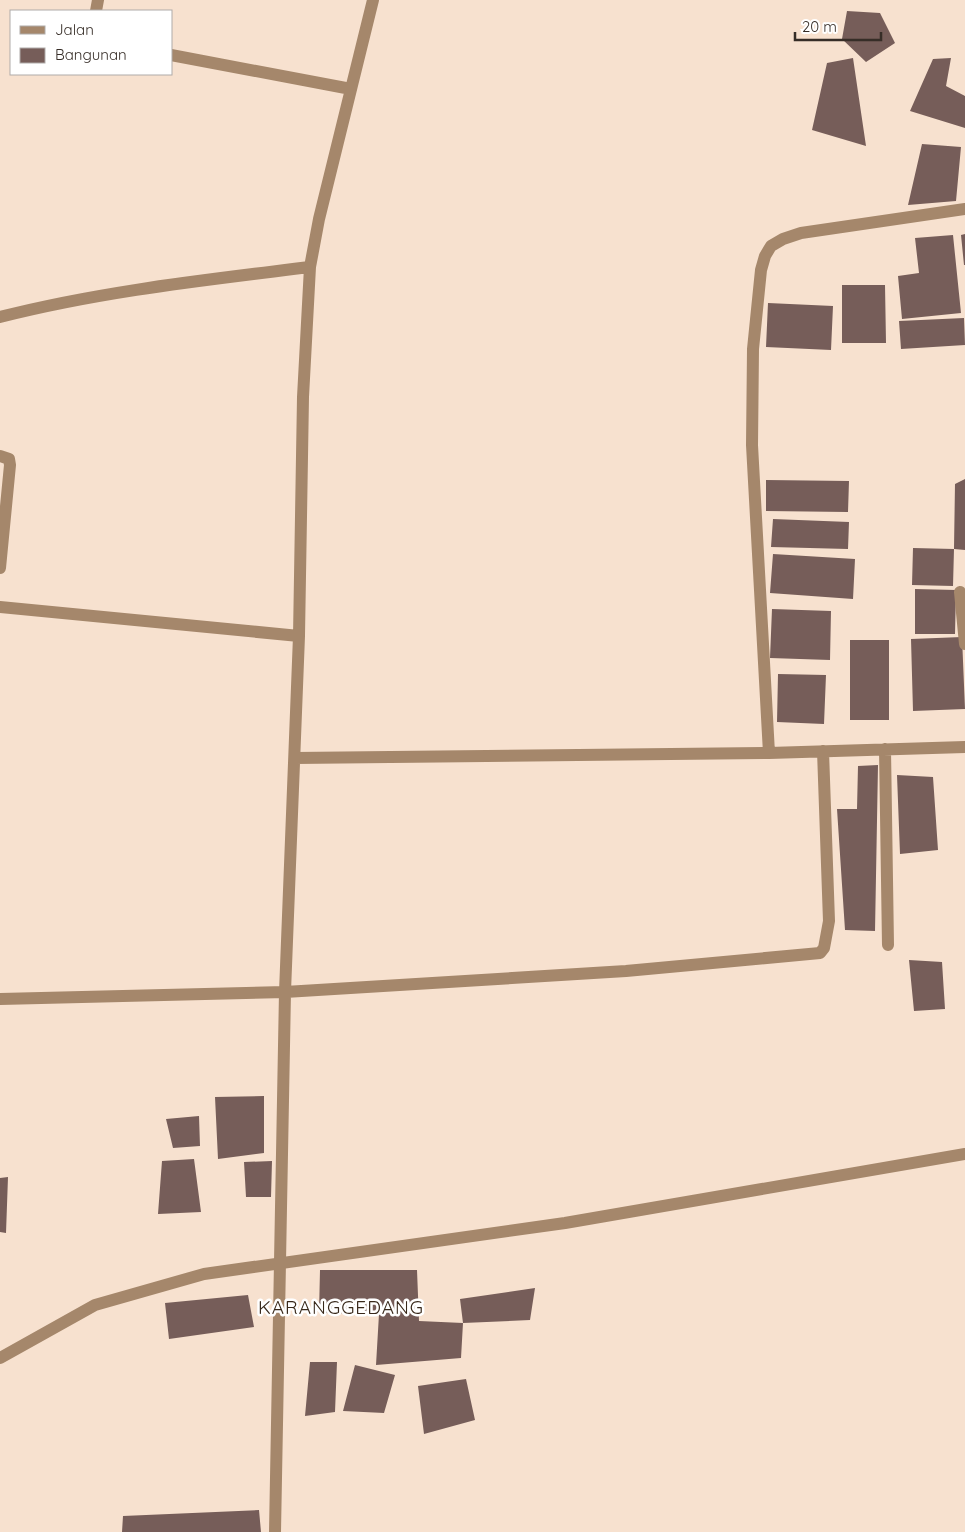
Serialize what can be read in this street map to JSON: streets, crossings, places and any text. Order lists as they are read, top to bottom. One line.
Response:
{"districts":["KARANGGEDANG"],"legend":["Jalan","Bangunan"],"scale_bar":"20 m"}
